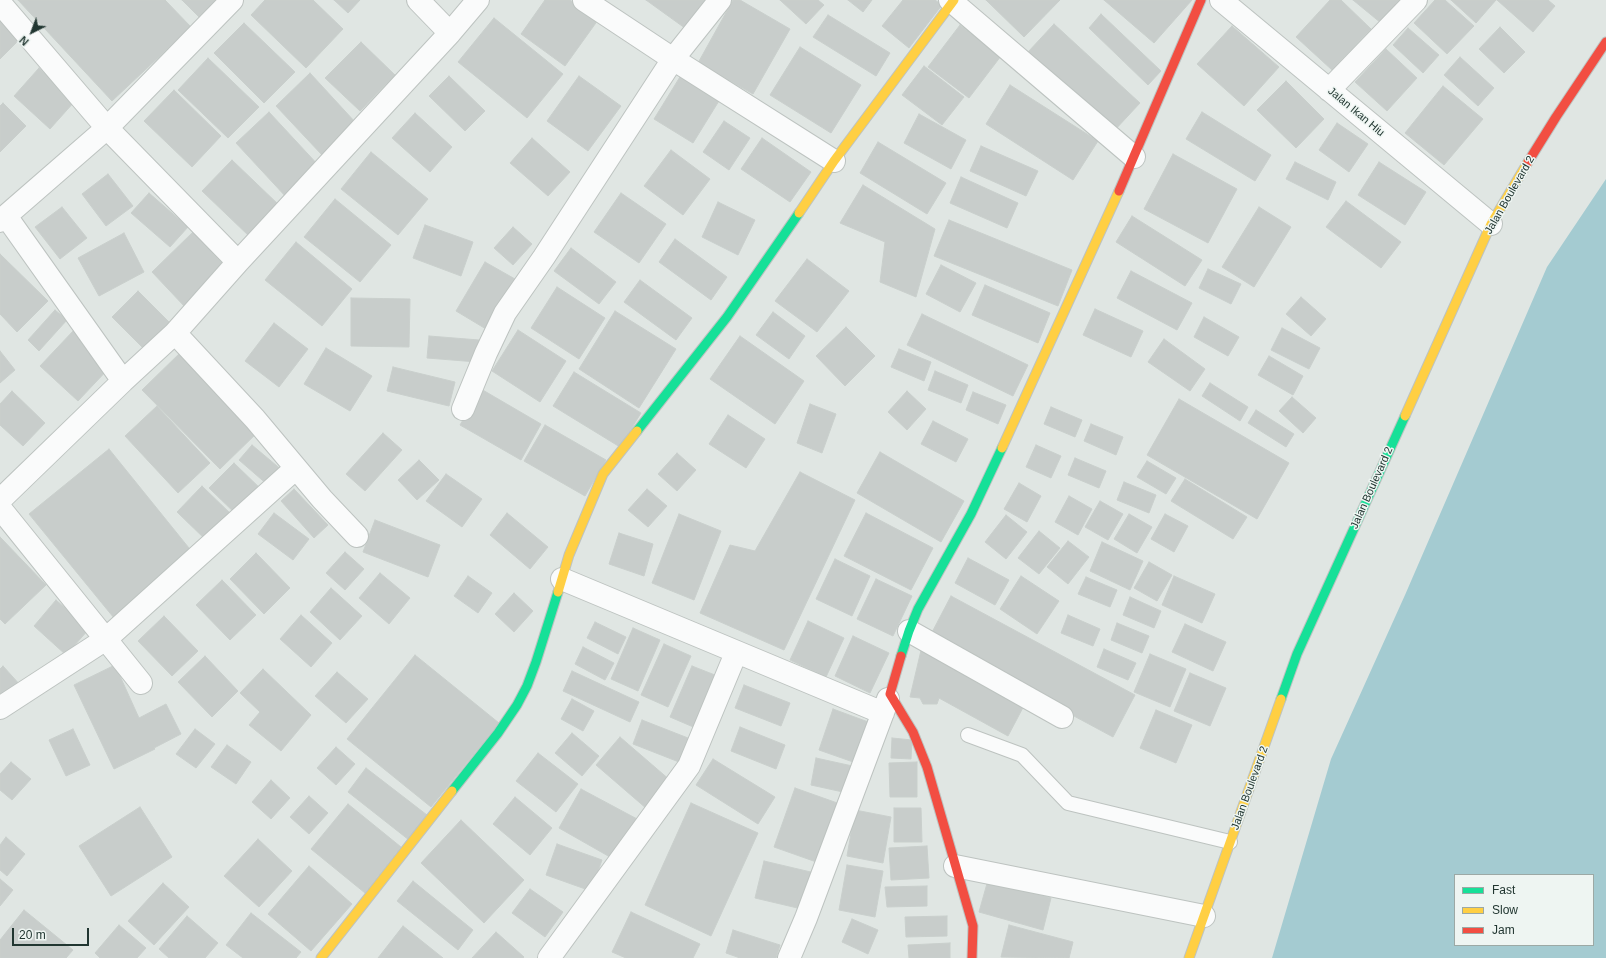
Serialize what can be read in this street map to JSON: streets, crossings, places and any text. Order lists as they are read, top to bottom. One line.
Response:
{"streets":{"street":["Jalan Ikan Hiu","Jalan Boulevard 2"]},"crossings":[["Jalan Ikan Hiu","Jalan Boulevard 2"]],"legend":["Fast","Slow","Jam"],"scale_bar":"20 m","north":"bottom left"}
